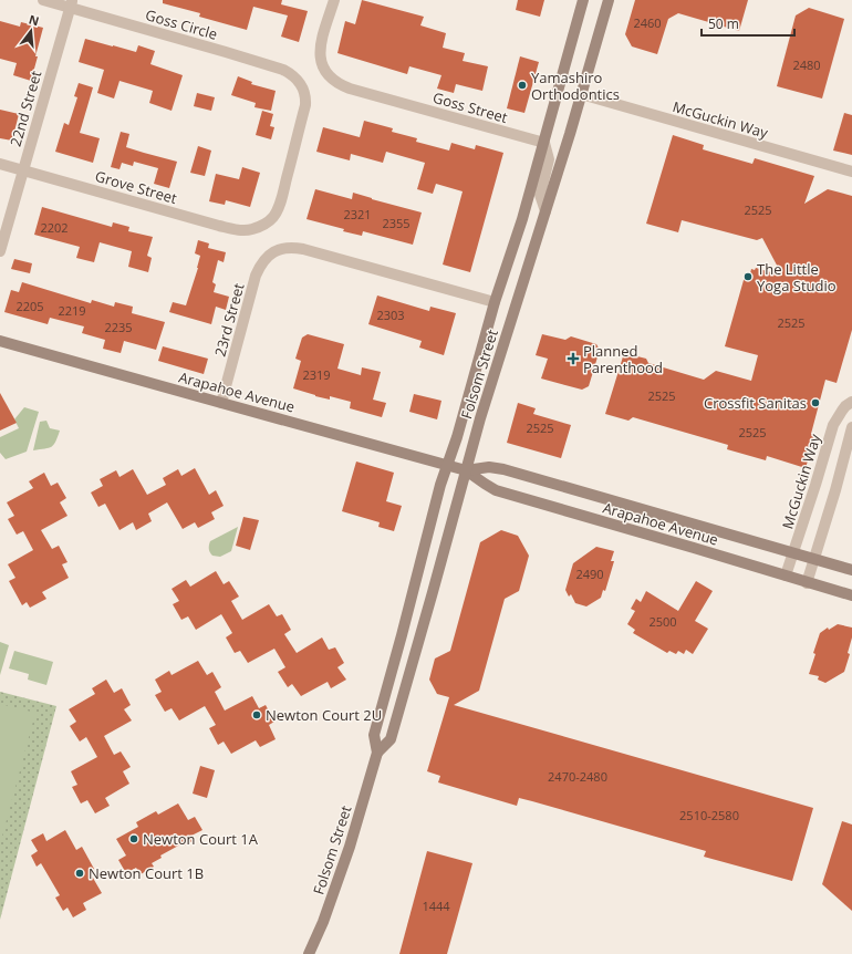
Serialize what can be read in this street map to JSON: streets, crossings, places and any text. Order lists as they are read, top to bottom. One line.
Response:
{"streets":{"main road":["Folsom Street","Arapahoe Avenue"],"street":["Goss Circle","Goss Street","22nd Street","McGuckin Way","Grove Street","23rd Street"]},"crossings":[["Goss Circle","22nd Street"],["Goss Circle","Grove Street"],["Goss Street","Folsom Street"],["22nd Street","Grove Street"],["McGuckin Way","Folsom Street"],["McGuckin Way","Arapahoe Avenue"],["23rd Street","Folsom Street"],["23rd Street","Arapahoe Avenue"],["Folsom Street","Arapahoe Avenue"]],"places":{"other":["Yamashiro Orthodontics","The Little Yoga Studio","Crossfit Sanitas","Newton Court 2U","Newton Court 1A","Newton Court 1B"],"health":["Planned Parenthood"]},"house_numbers":["2460","2480","2525","2321","2355","2202","2205","2219","2303","2525","2235","2319","2525","2525","2525","2490","2500","2470-2480","2510-2580","1444"],"scale_bar":"50 m","north":"top"}
